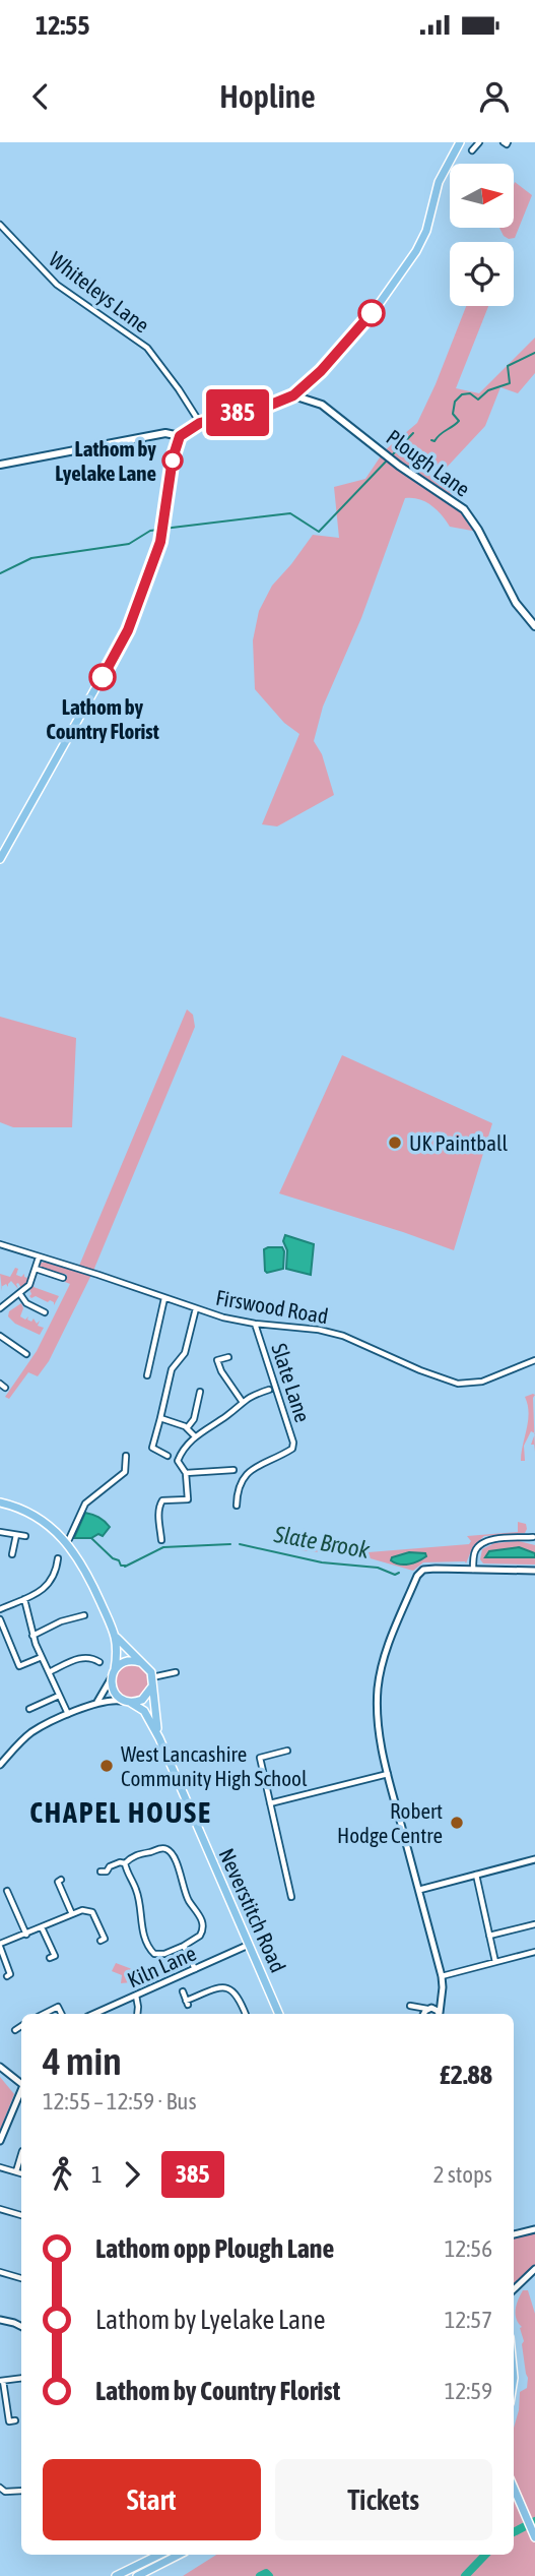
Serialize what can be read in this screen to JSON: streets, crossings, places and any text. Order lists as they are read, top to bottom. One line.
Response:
{"streets":{"main road":["Plough Lane","Neverstitch Road"],"street":["Whiteleys Lane","Firswood Road","Slate Lane","Kiln Lane"]},"crossings":[["Firswood Road","Slate Lane"],["Neverstitch Road","Kiln Lane"]],"districts":["CHAPEL HOUSE"],"water":["Slate Brook"],"places":["Lathom by Lyelake Lane","Lathom by Country Florist","UK Paintball","West Lancashire Community High School","Robert Hodge Centre"],"lines":["bus line 385"],"north":"right","page":{"status":"12:55","header":"Hopline","on_map":"385","heading":["4 min","12:55 – 12:59 · Bus","£2.88"],"legs":["1","385","2 stops"],"list":[{"name":"Lathom opp Plough Lane","value":"12:56"},{"name":"Lathom by Lyelake Lane","value":"12:57"},{"name":"Lathom by Country Florist","value":"12:59"}],"buttons":["Start","Tickets"]}}
